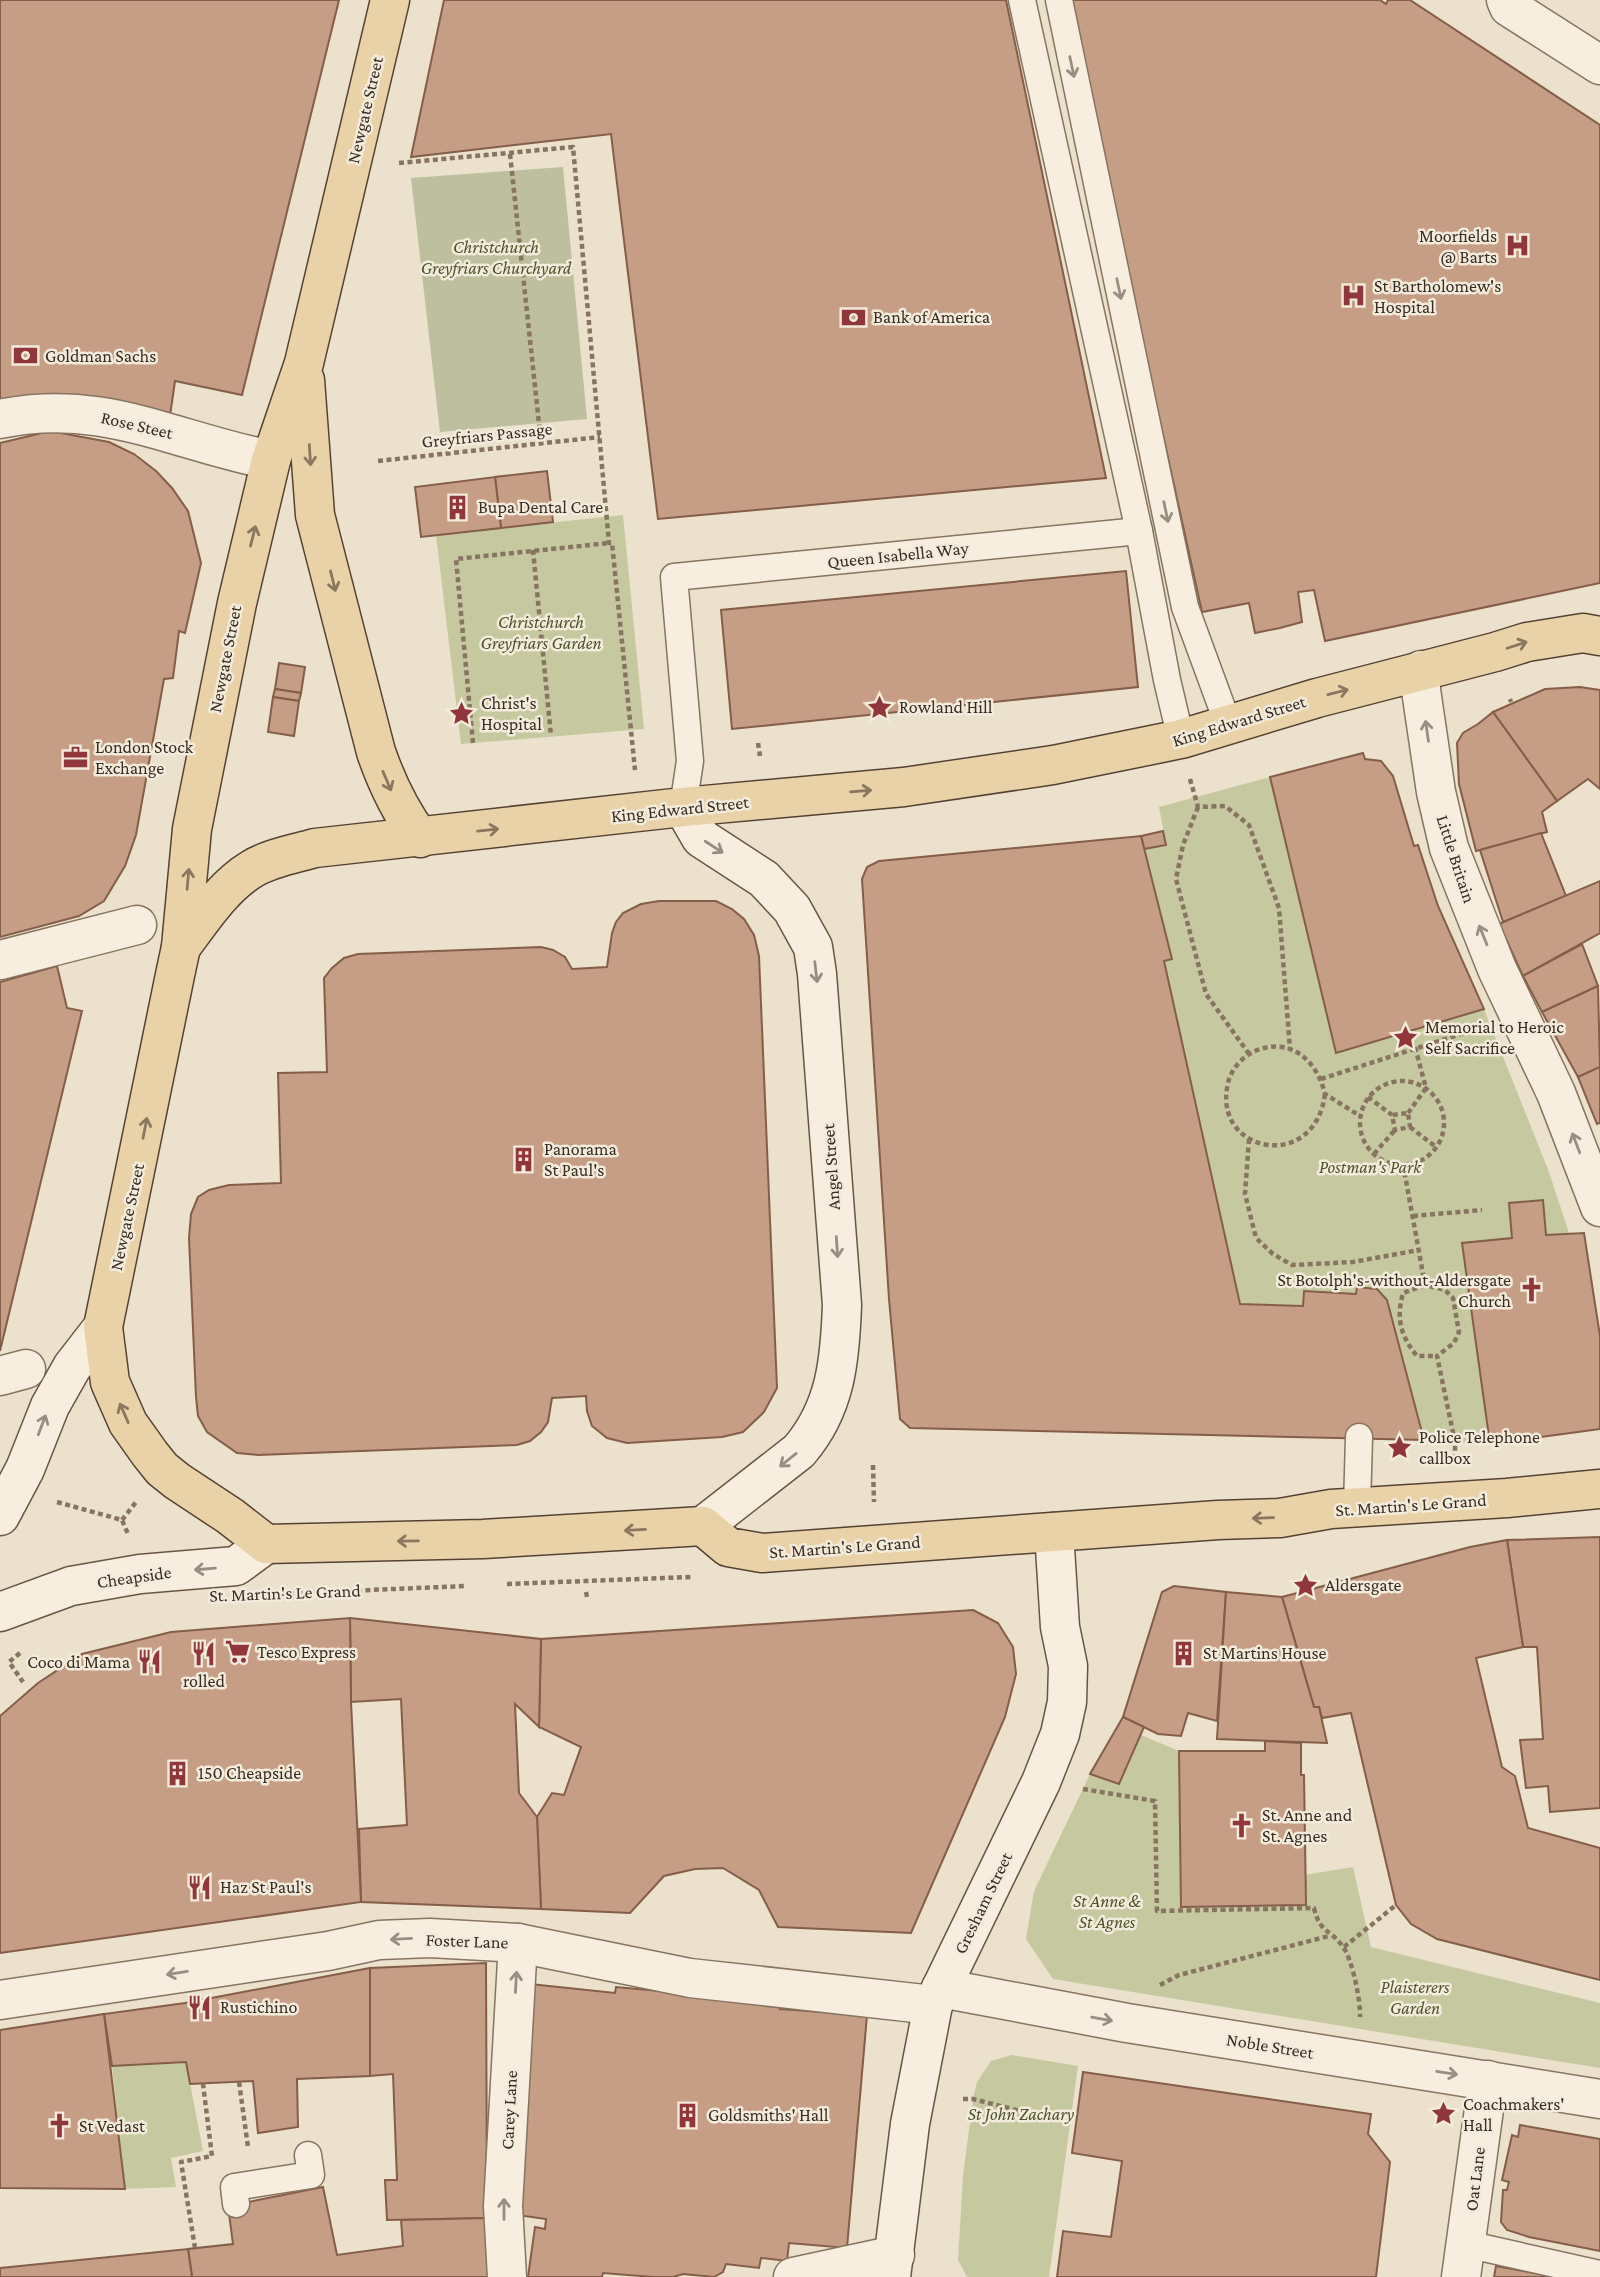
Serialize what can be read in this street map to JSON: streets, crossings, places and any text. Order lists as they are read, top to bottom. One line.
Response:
{"streets":{"main road":["Newgate Street","King Edward Street","St. Martin's Le Grand"],"street":["Rose Steet","Little Britain","Angel Street","Cheapside","Gresham Street","Foster Lane","Noble Street","Carey Lane","Oat Lane"],"lane":["Queen Isabella Way"],"path":["Greyfriars Passage"]},"crossings":[["Newgate Street","Rose Steet"],["Newgate Street","King Edward Street"],["Queen Isabella Way","King Edward Street"],["Queen Isabella Way","Angel Street"],["King Edward Street","Little Britain"],["King Edward Street","Angel Street"],["Angel Street","St. Martin's Le Grand"],["St. Martin's Le Grand","Gresham Street"],["Gresham Street","Foster Lane"],["Gresham Street","Noble Street"],["Foster Lane","Noble Street"],["Foster Lane","Carey Lane"],["Noble Street","Oat Lane"]],"one_way":["Newgate Street","King Edward Street","Little Britain","Angel Street","Cheapside","Foster Lane","Noble Street","Carey Lane"],"parks":["Christchurch Greyfriars Churchyard","Christchurch Greyfriars Garden","Postman's Park","St Anne & St Agnes","Plaisterers Garden","St John Zachary"],"places":{"hospital":["Moorfields @ Barts","St Bartholomew's Hospital"],"bank":["Bank of America","Goldman Sachs"],"building":["Bupa Dental Care","Panorama St Paul's","St Martins House","150 Cheapside","Goldsmiths' Hall"],"place":["Rowland Hill","Christ's Hospital","Memorial to Heroic Self Sacrifice","Police Telephone callbox","Aldersgate","Coachmakers' Hall"],"office":["London Stock Exchange"],"church":["St Botolph's-without-Aldersgate Church","St. Anne and St. Agnes","St Vedast"],"supermarket":["Tesco Express"],"restaurant":["rolled","Coco di Mama","Haz St Paul's","Rustichino"]}}
